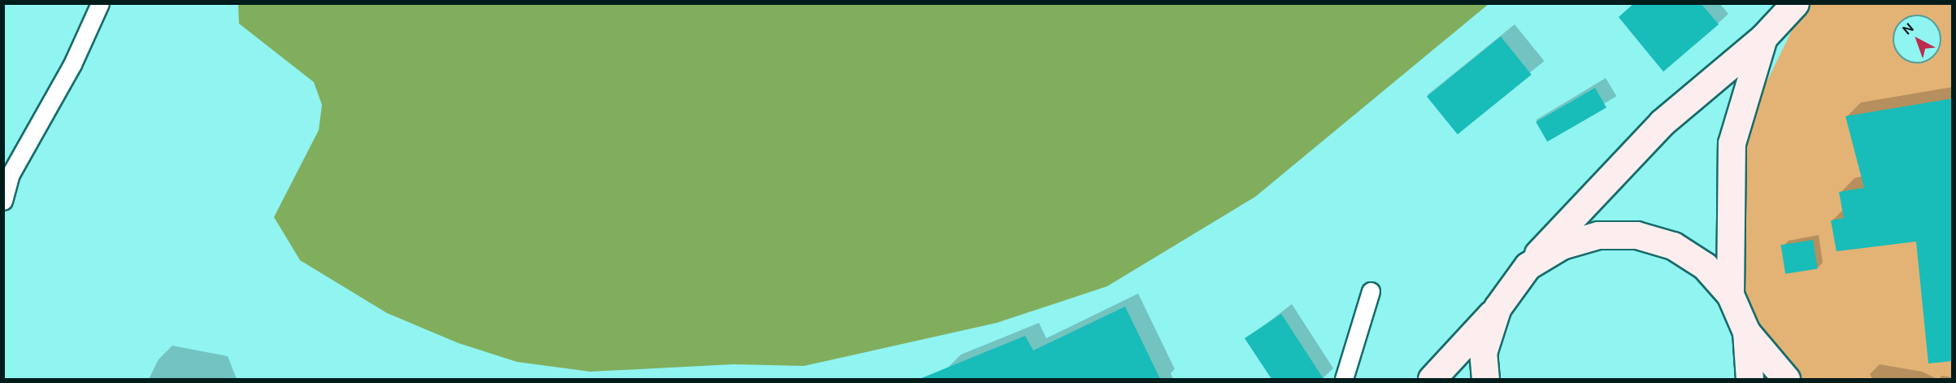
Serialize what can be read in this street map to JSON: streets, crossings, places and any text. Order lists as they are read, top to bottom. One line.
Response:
{"north":"top left"}
